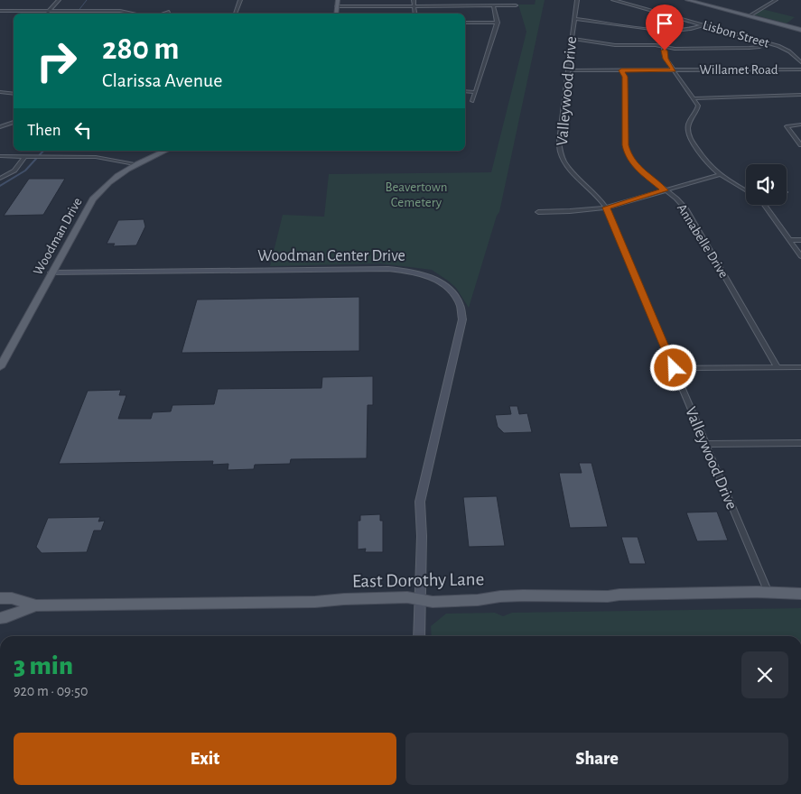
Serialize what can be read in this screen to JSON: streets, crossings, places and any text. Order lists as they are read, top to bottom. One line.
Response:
{"streets":{"main road":["Woodman Drive","East Dorothy Lane"],"street":["Lisbon Street","Willamet Road","Valleywood Drive","Annabelle Drive","Woodman Center Drive"]},"crossings":[["Willamet Road","Valleywood Drive"],["Willamet Road","Annabelle Drive"],["Valleywood Drive","East Dorothy Lane"],["Woodman Drive","Woodman Center Drive"],["Woodman Center Drive","East Dorothy Lane"]],"parks":["Beavertown Cemetery"],"page":{"turn":["280 m","Clarissa Avenue"],"then":"Then","heading":["3 min","920 m · 09:50"],"buttons":["Exit","Share"]}}
